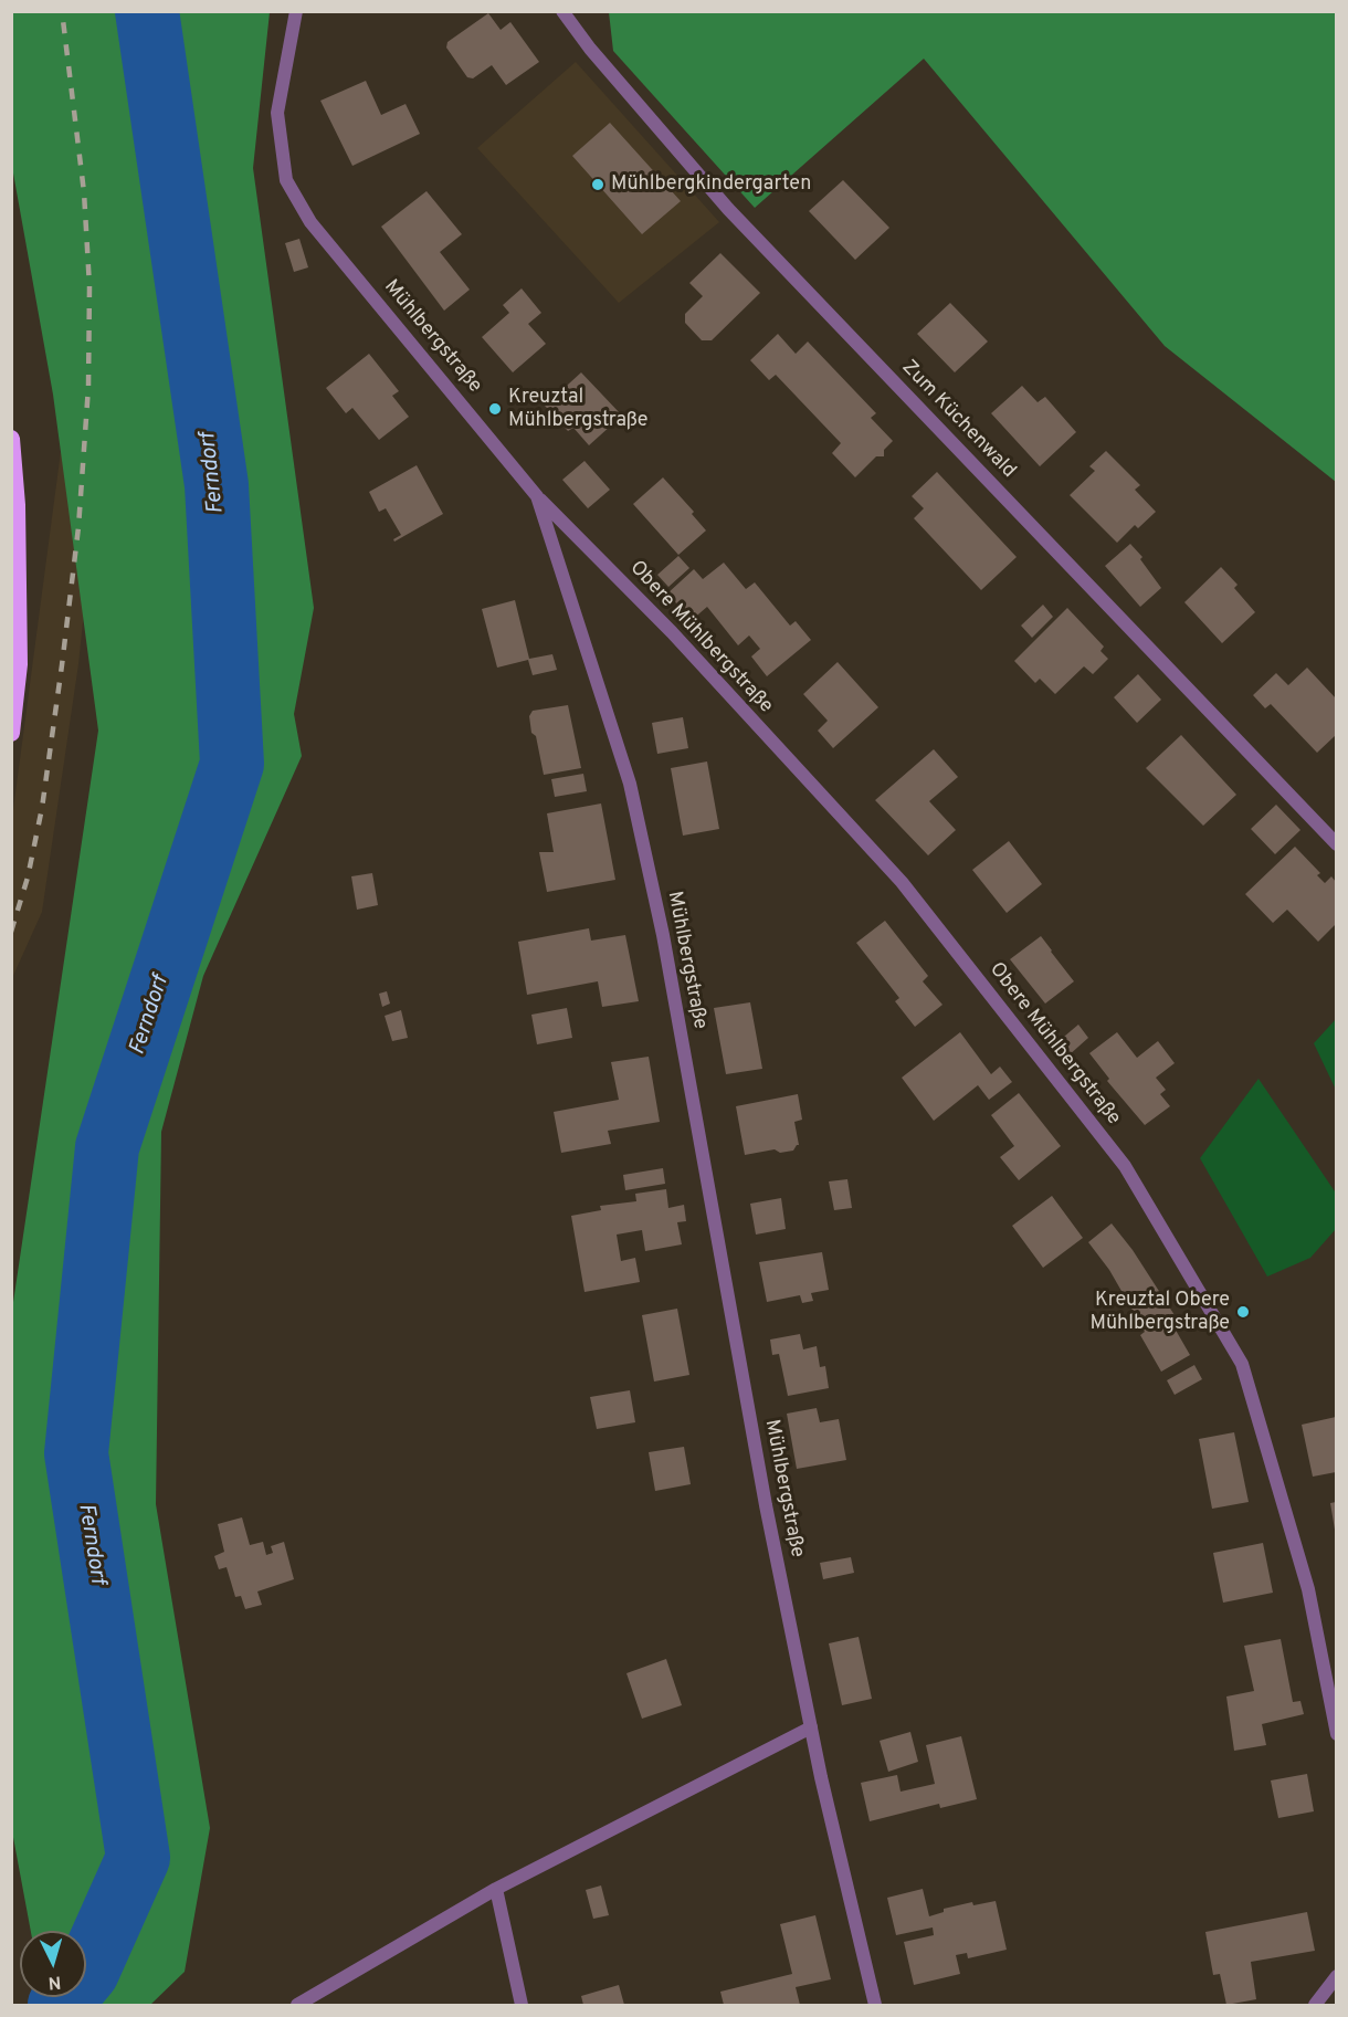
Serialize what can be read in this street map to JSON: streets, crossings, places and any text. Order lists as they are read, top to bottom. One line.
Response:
{"streets":{"street":["Mühlbergstraße","Zum Küchenwald","Obere Mühlbergstraße"]},"crossings":[["Mühlbergstraße","Obere Mühlbergstraße"]],"water":["Ferndorf"],"places":["Mühlbergkindergarten","Kreuztal Mühlbergstraße","Kreuztal Obere Mühlbergstraße"],"north":"bottom"}
